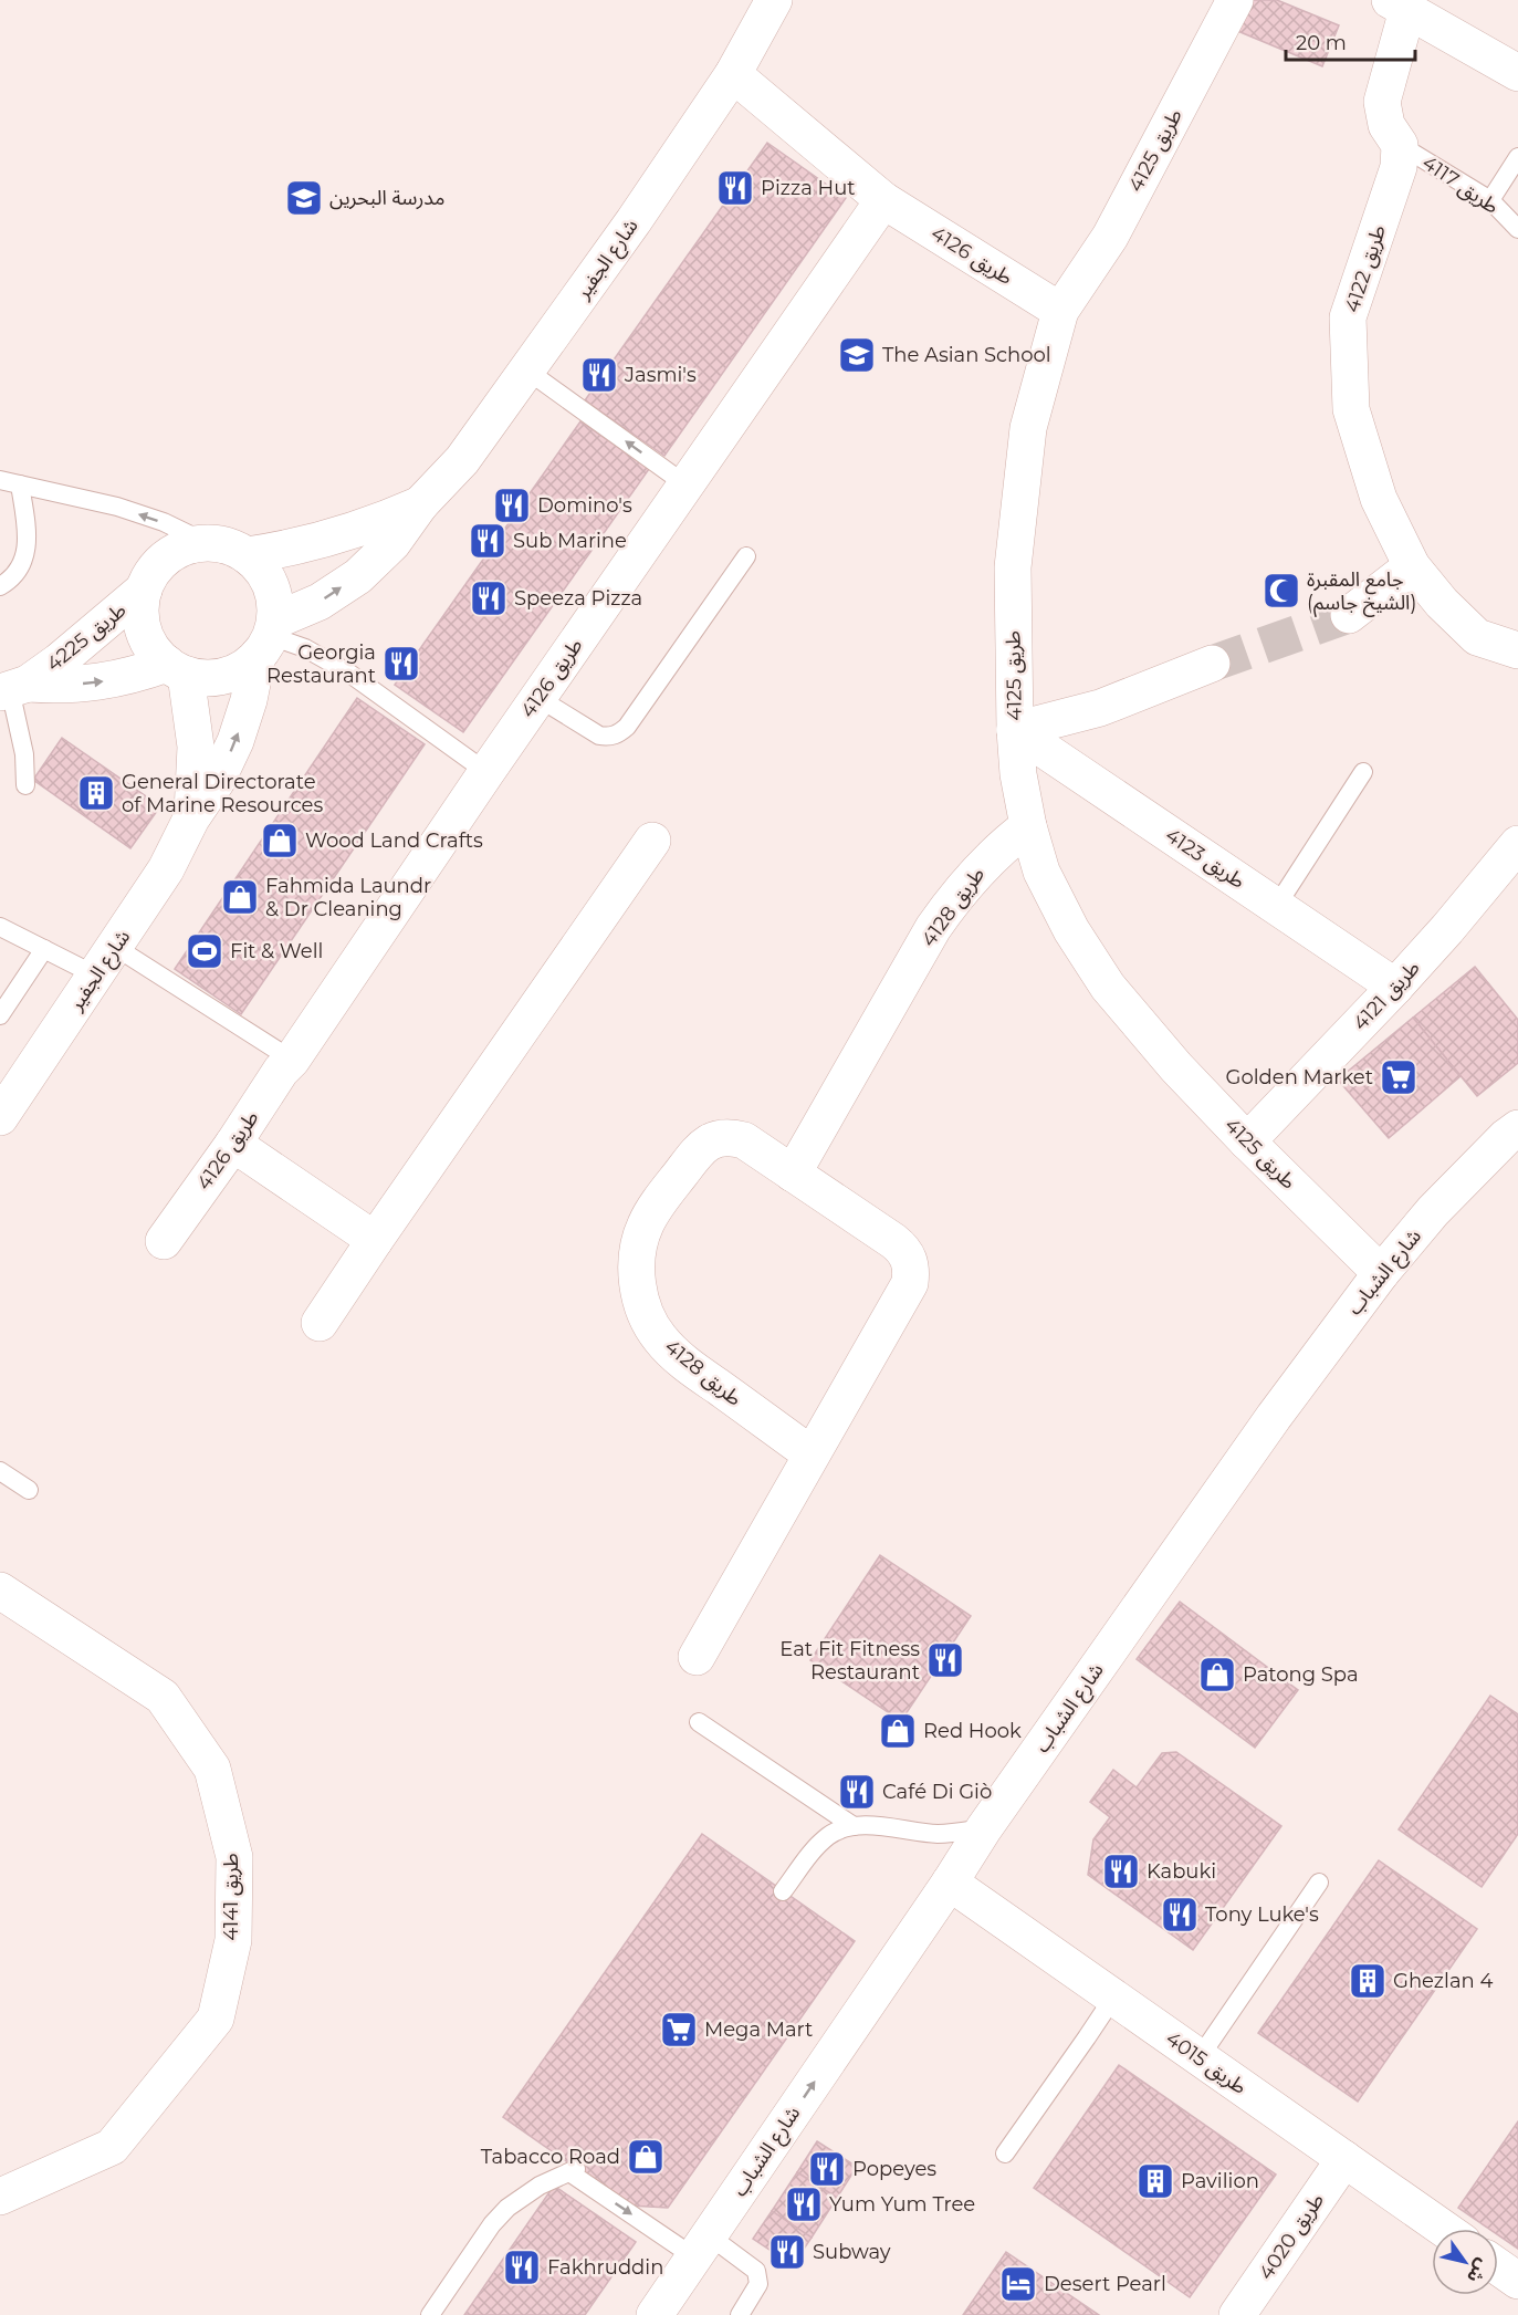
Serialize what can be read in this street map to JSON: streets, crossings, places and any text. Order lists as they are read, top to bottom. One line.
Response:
{"streets":{"street":["طريق 4125","طريق 4126","شارع الجفير","طريق 4122","طريق 4225","طريق 4123","طريق 4128","طريق 4121","شارع الشباب","طريق 4141","طريق 4015","طريق 4020"],"lane":["طريق 4117"]},"crossings":[["طريق 4125","طريق 4126"],["طريق 4125","طريق 4123"],["طريق 4125","طريق 4128"],["طريق 4125","طريق 4121"],["طريق 4125","شارع الشباب"],["طريق 4117","طريق 4122"],["طريق 4126","شارع الجفير"],["شارع الجفير","طريق 4225"],["طريق 4123","طريق 4121"],["شارع الشباب","طريق 4015"],["طريق 4015","طريق 4020"]],"one_way":["طريق 4225"],"places":{"restaurant":["Pizza Hut","Jasmi's","Domino's","Sub Marine","Speeza Pizza","Georgia Restaurant","Eat Fit Fitness Restaurant","Café Di Giò","Kabuki","Tony Luke's","Popeyes","Yum Yum Tree","Subway","Fakhruddin"],"school or university":["مدرسة البحرين","The Asian School"],"mosque":["جامع المقبرة (الشيخ جاسم)"],"building":["General Directorate of Marine Resources","Ghezlan 4","Pavilion"],"shop":["Wood Land Crafts","Fahmida Laundr & Dr Cleaning","Patong Spa","Red Hook","Tabacco Road"],"sports":["Fit & Well"],"supermarket":["Golden Market","Mega Mart"],"hotel":["Desert Pearl"]},"scale_bar":"20 m","north":"bottom right"}
